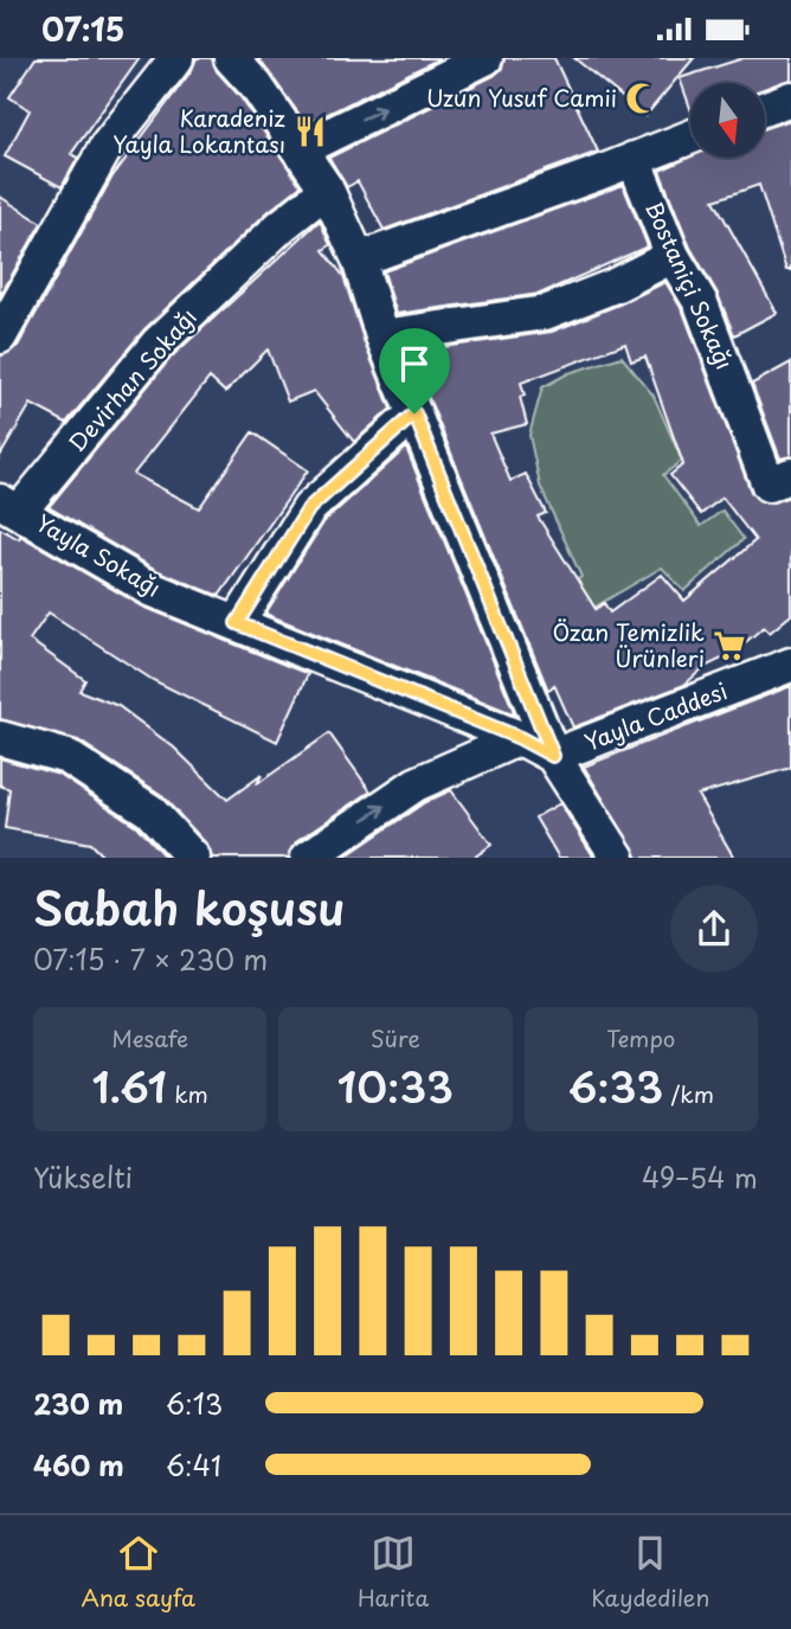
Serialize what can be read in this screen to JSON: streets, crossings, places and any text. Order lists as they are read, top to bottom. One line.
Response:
{"streets":{"street":["Bostaniçi Sokağı","Devirhan Sokağı","Yayla Sokağı","Yayla Caddesi"]},"crossings":[["Devirhan Sokağı","Yayla Sokağı"],["Yayla Sokağı","Yayla Caddesi"]],"places":{"mosque":["Uzun Yusuf Camii"],"restaurant":["Karadeniz Yayla Lokantası"],"supermarket":["Özan Temizlik Ürünleri"]},"north":"bottom","page":{"status":"07:15","heading":["Sabah koşusu","07:15 · 7 × 230 m"],"stats":[["Mesafe","1.61 km"],["Süre","10:33"],["Tempo","6:33 /km"]],"chart":["Yükselti","49–54 m"],"list":[{"name":"230 m","note":"6:13"},{"name":"460 m","note":"6:41"}],"tabs":["Ana sayfa","Harita","Kaydedilen"]}}
